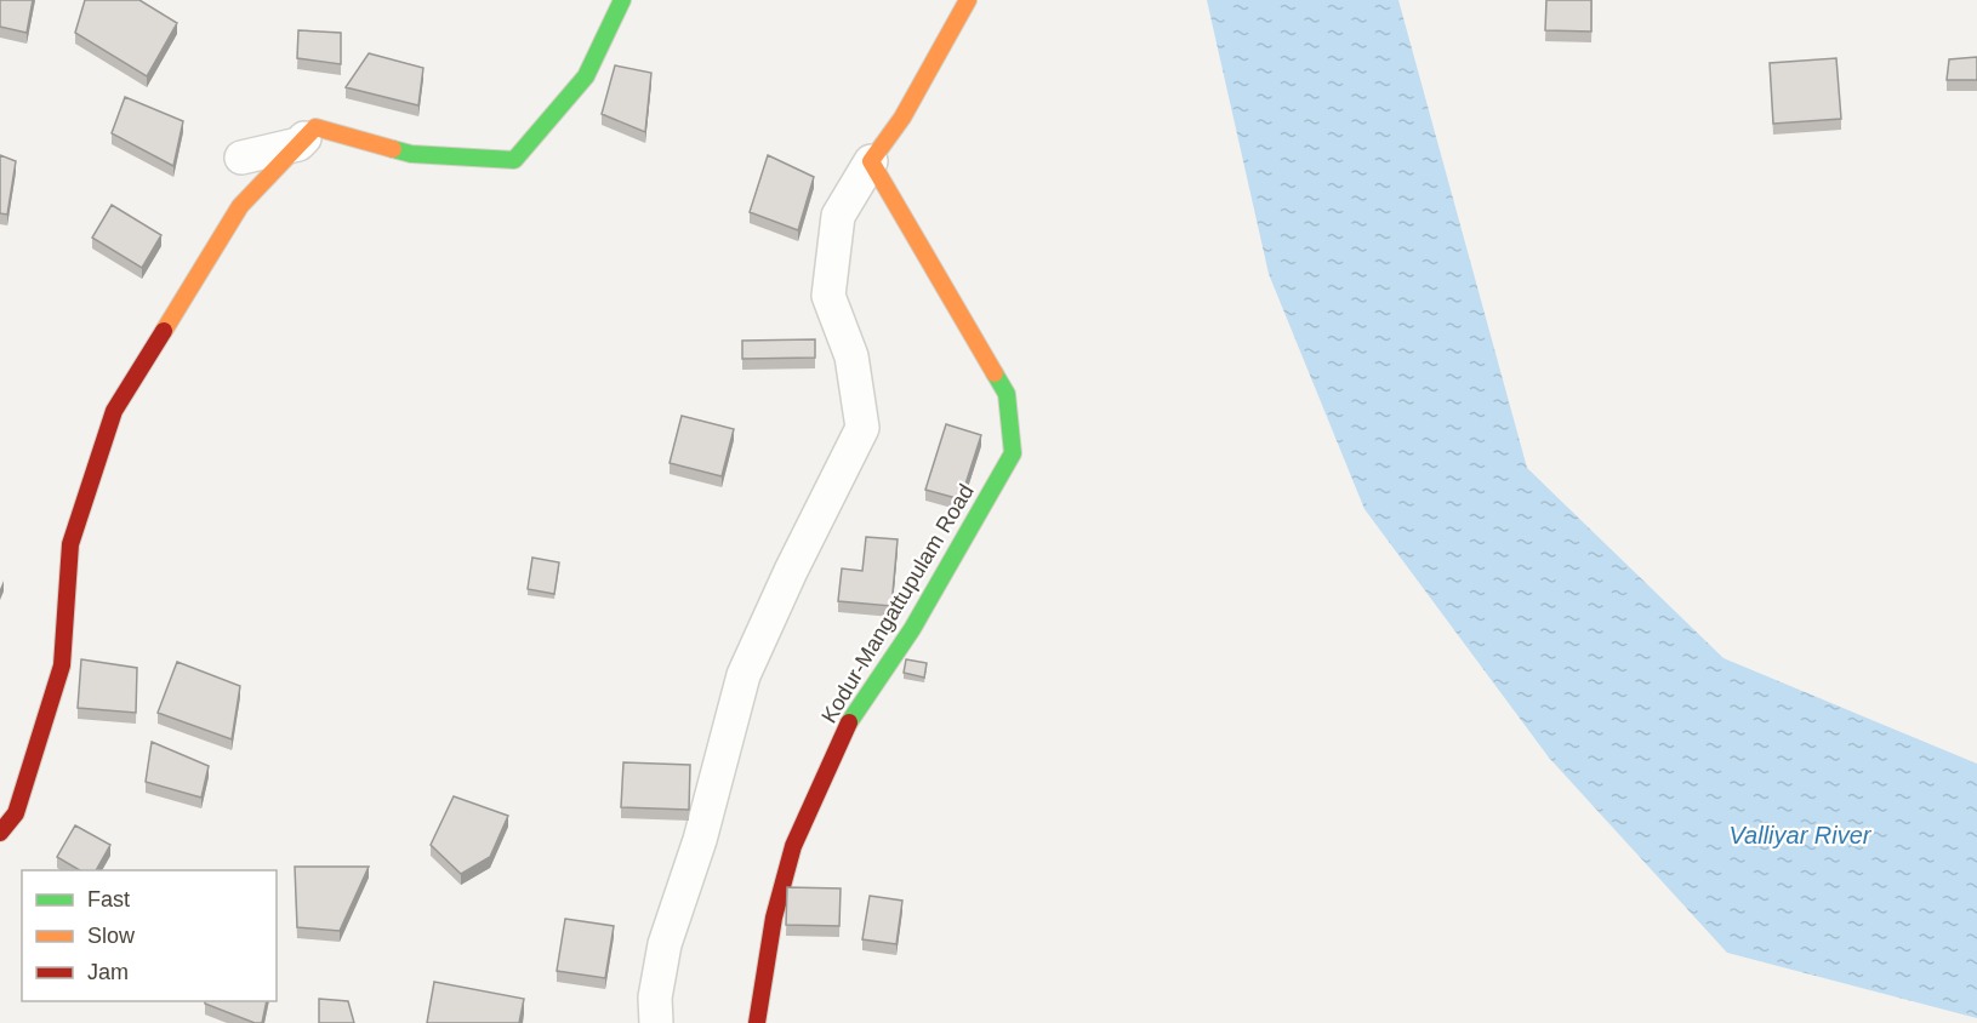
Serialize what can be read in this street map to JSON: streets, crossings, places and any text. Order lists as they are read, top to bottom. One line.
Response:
{"streets":{"street":["Kodur-Mangattupulam Road"]},"water":["Valliyar River"],"legend":["Fast","Slow","Jam"]}
